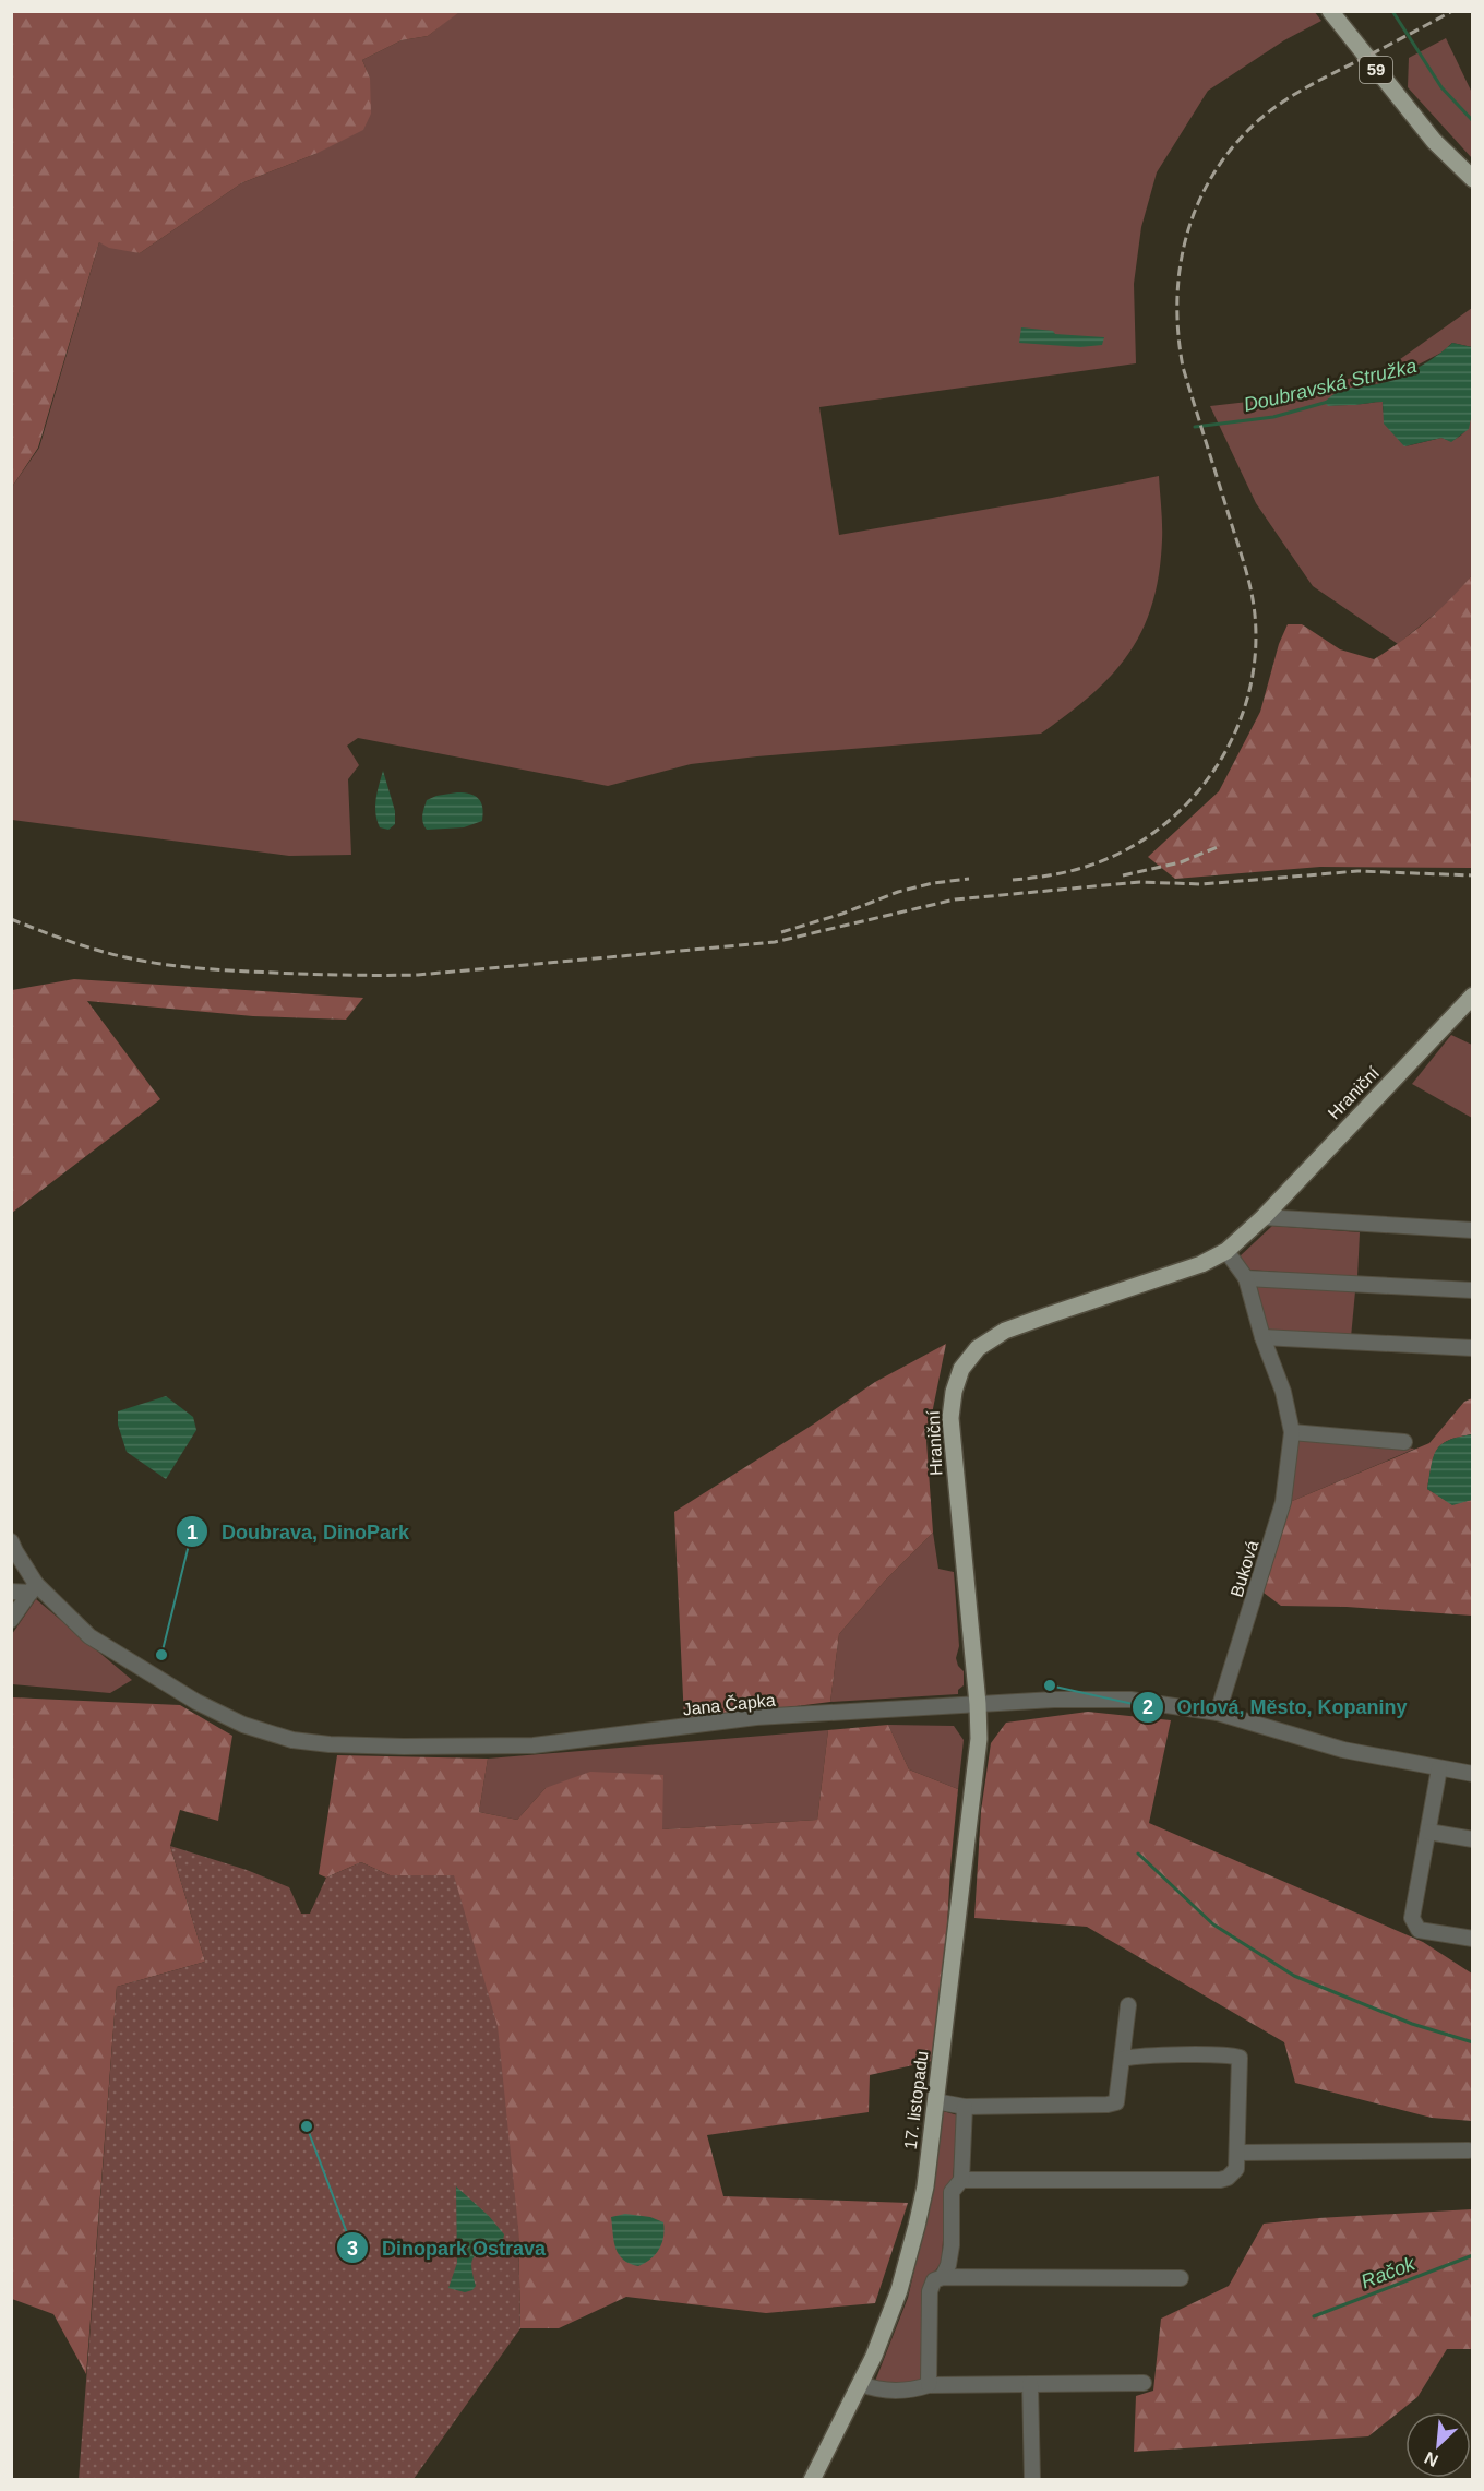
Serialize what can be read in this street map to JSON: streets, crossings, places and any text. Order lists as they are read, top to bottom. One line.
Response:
{"streets":{"main road":["59","Hraniční","17. listopadu"],"street":["Buková","Jana Čapka"]},"crossings":[["Hraniční","Buková"],["Hraniční","Jana Čapka"],["Hraniční","17. listopadu"],["Buková","Jana Čapka"],["Jana Čapka","17. listopadu"]],"water":["Doubravská Stružka","Račok"],"places":["Doubrava, DinoPark","Orlová, Město, Kopaniny","Dinopark Ostrava"],"north":"bottom left"}
